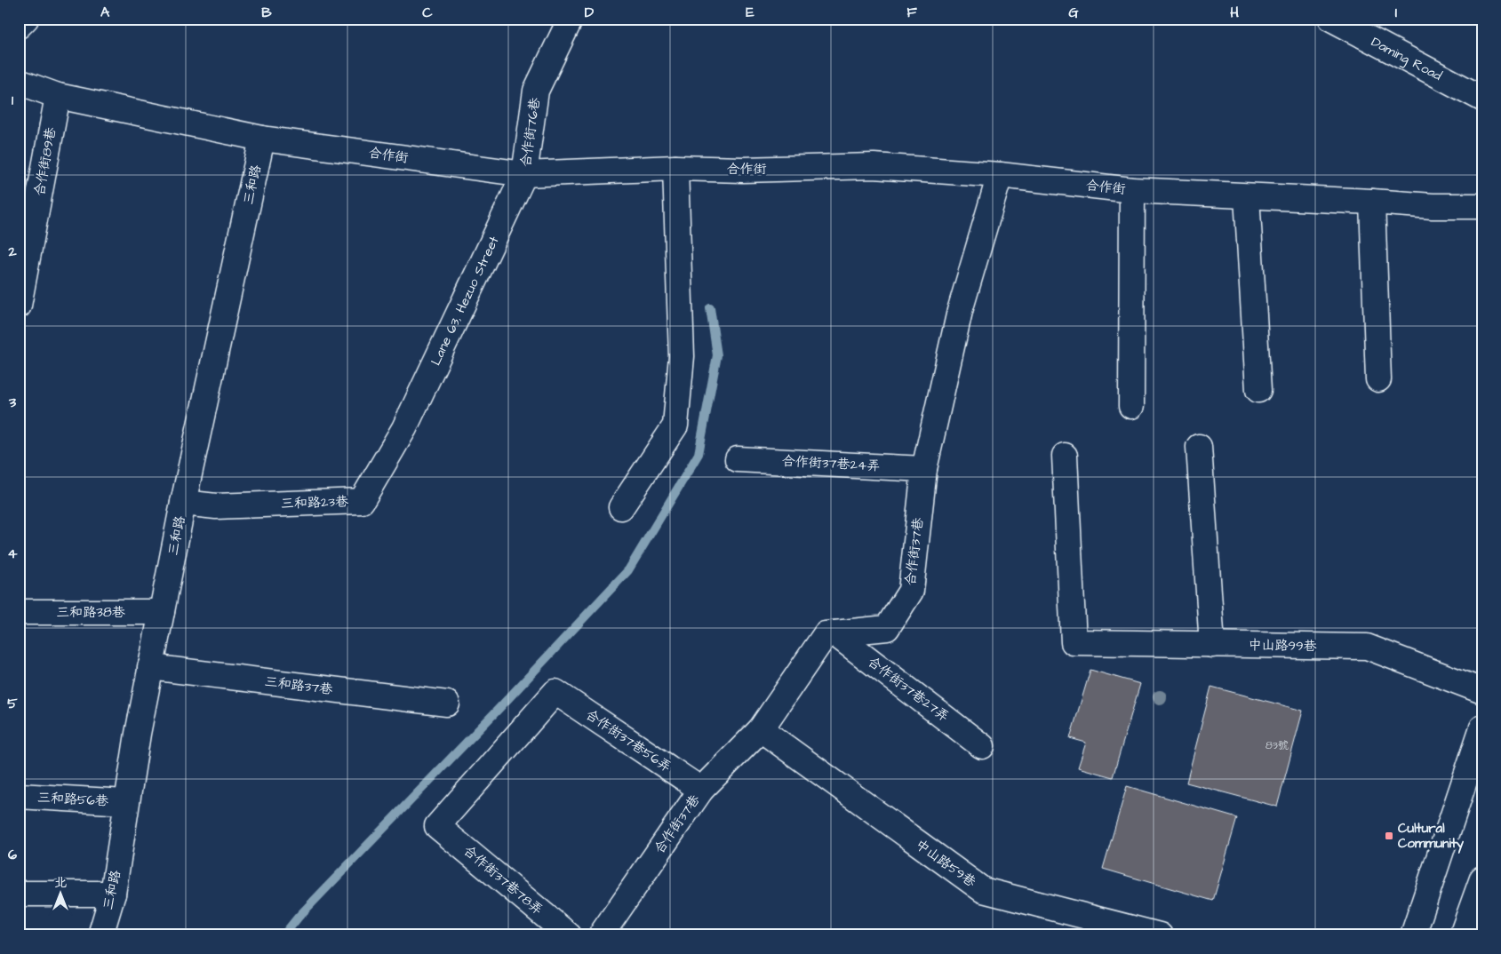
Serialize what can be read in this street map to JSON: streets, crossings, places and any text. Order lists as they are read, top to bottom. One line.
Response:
{"streets":{"street":["Daming Road","合作街76巷","合作街","合作街89巷","三和路","Lane 63, Hezuo Street","合作街37巷24弄","三和路23巷","合作街37巷","三和路38巷","中山路99巷","三和路37巷","合作街37巷27弄","合作街37巷56弄","三和路56巷","中山路59巷","合作街37巷78弄"]},"crossings":[["合作街76巷","合作街"],["合作街76巷","Lane 63, Hezuo Street"],["合作街","合作街89巷"],["合作街","三和路"],["合作街","Lane 63, Hezuo Street"],["合作街","合作街37巷"],["三和路","三和路23巷"],["三和路","三和路38巷"],["三和路","三和路37巷"],["三和路","三和路56巷"],["Lane 63, Hezuo Street","三和路23巷"],["合作街37巷24弄","合作街37巷"],["合作街37巷","合作街37巷27弄"],["合作街37巷","合作街37巷56弄"],["合作街37巷","中山路59巷"],["合作街37巷56弄","合作街37巷78弄"]],"places":{"transit":["Cultural Community"]},"house_numbers":["83號"],"north":"top","grid":{"columns":["A","B","C","D","E","F","G","H","I"],"rows":["1","2","3","4","5","6"]}}
